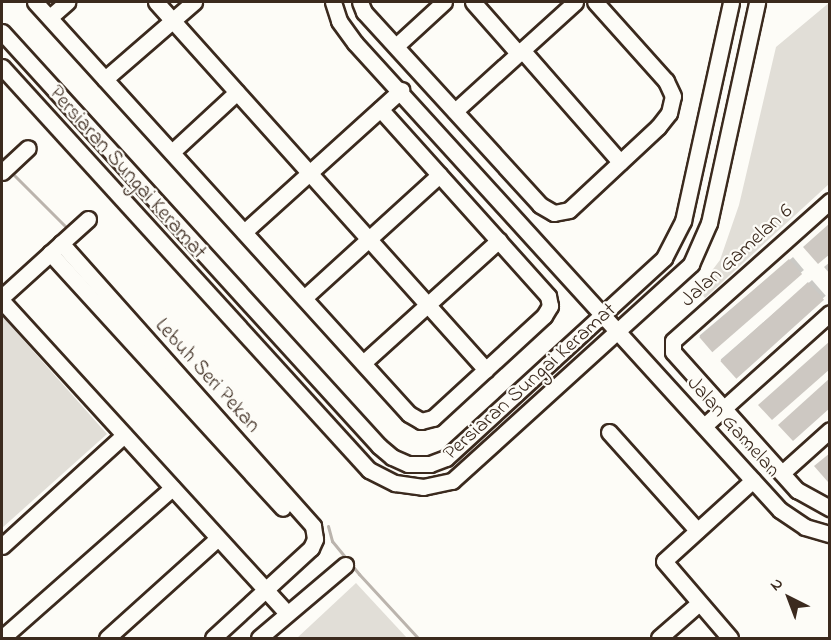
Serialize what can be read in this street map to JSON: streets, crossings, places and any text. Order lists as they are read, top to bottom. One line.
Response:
{"streets":{"street":["Persiaran Sungai Keramat","Jalan Gamelan 6","Lebuh Seri Pekan","Jalan Gamelan"]},"crossings":[["Persiaran Sungai Keramat","Jalan Gamelan"]],"north":"top left"}
